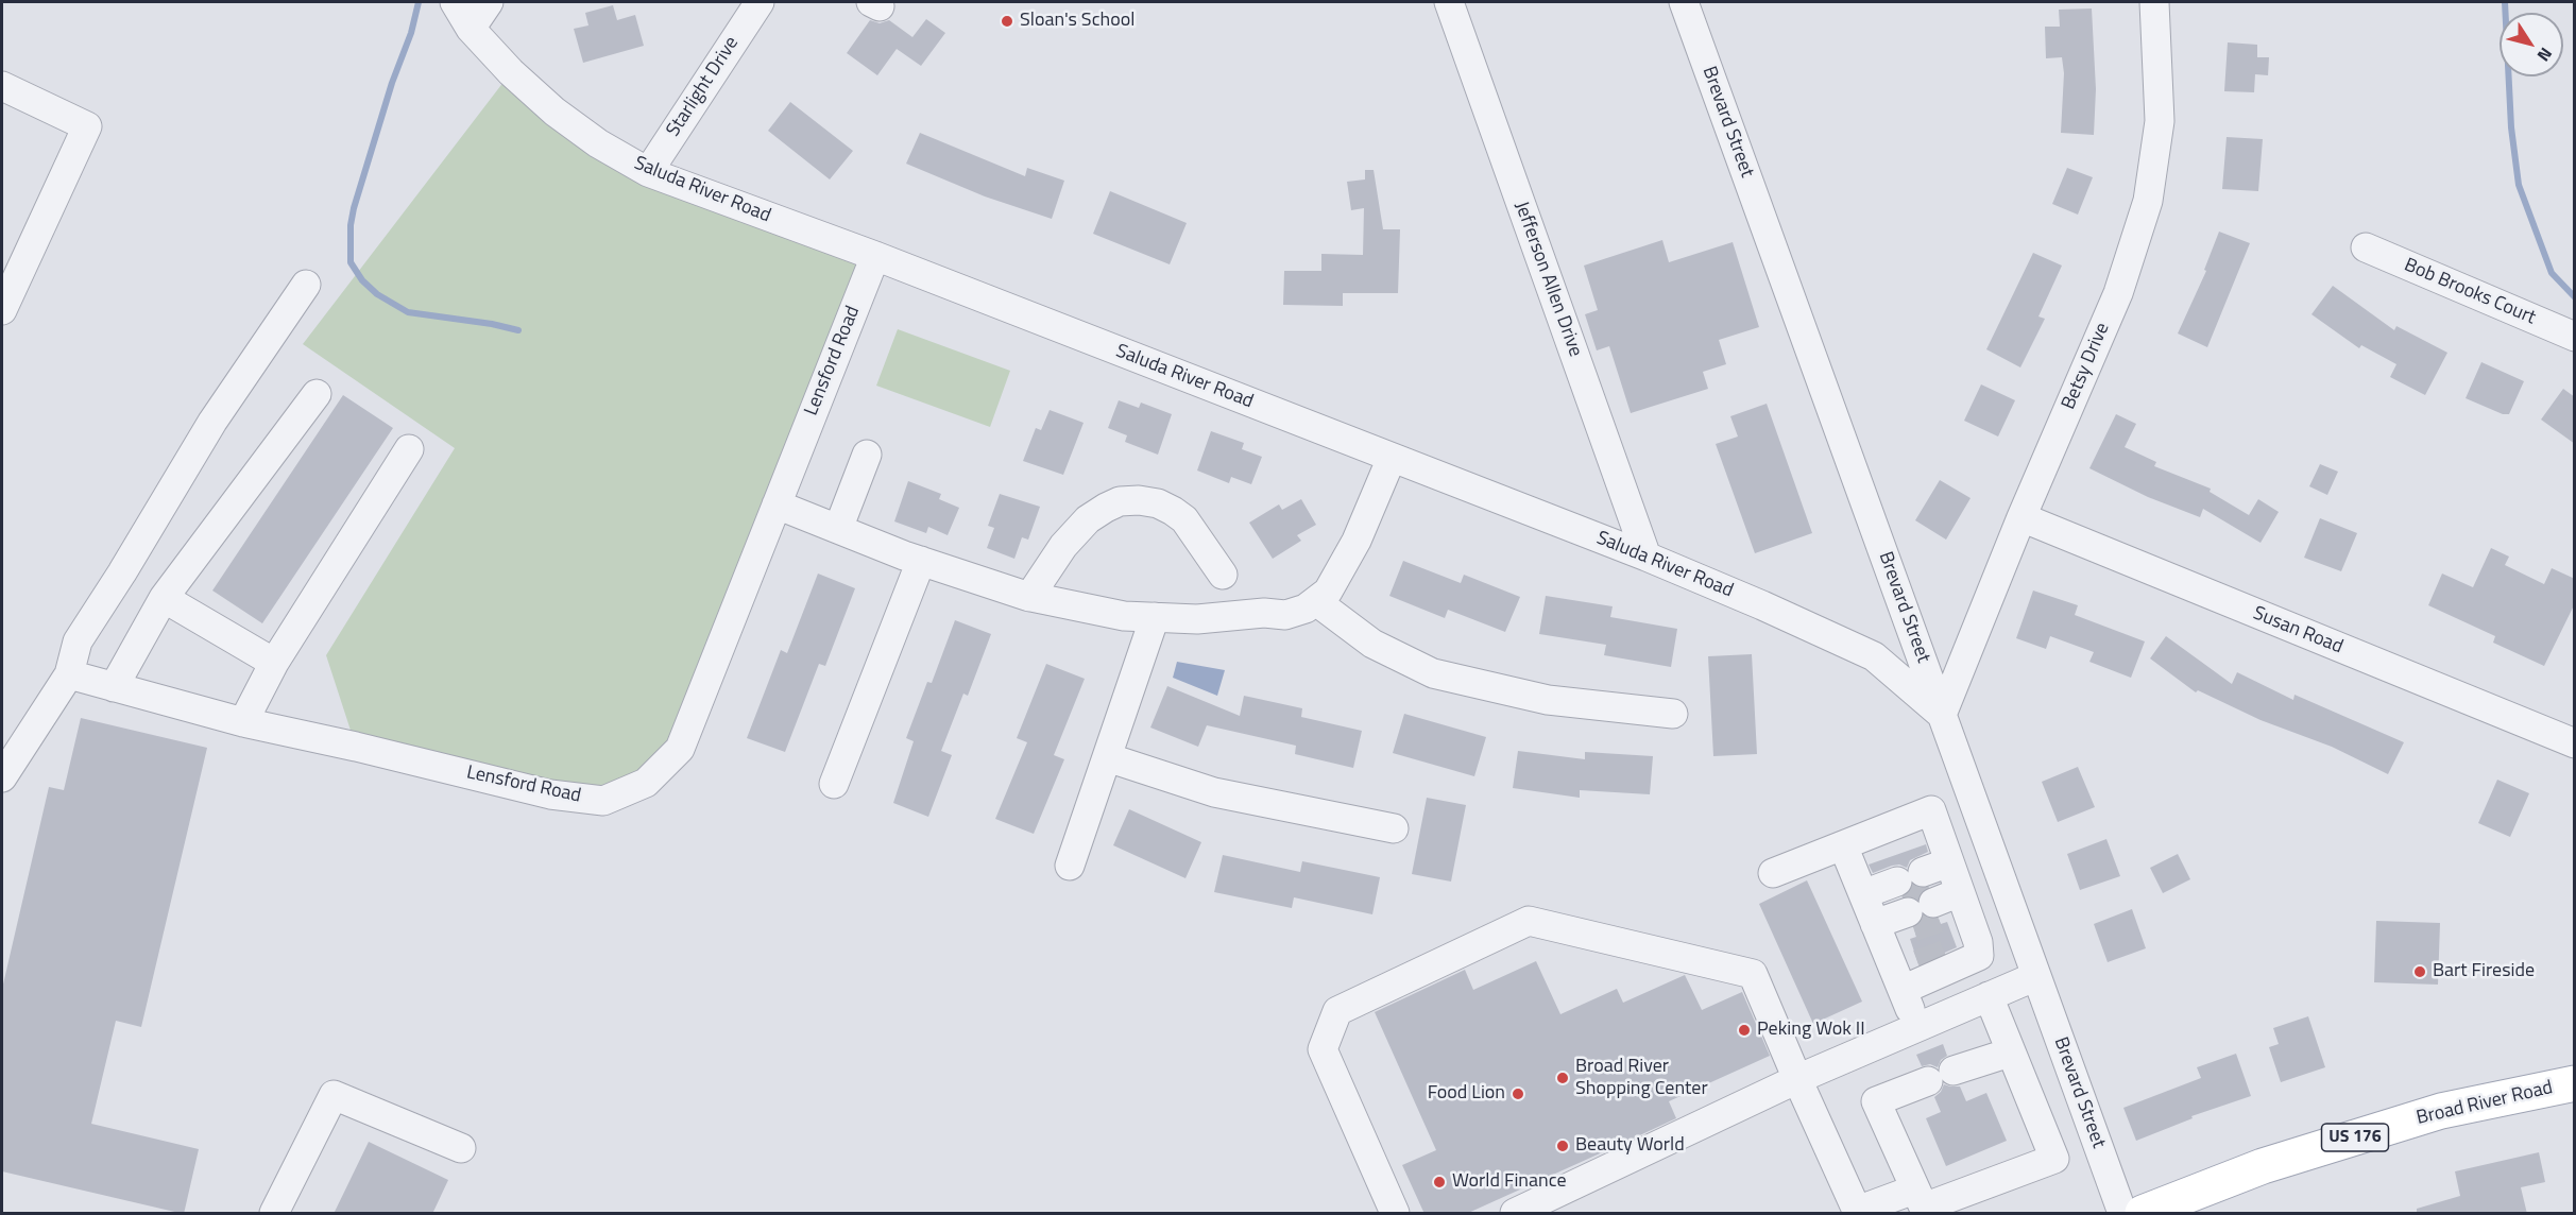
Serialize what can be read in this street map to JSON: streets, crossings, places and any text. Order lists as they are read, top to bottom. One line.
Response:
{"streets":{"main road":["Broad River Road","US 176"],"street":["Starlight Drive","Brevard Street","Saluda River Road","Jefferson Allen Drive","Bob Brooks Court","Lensford Road","Betsy Drive","Susan Road"]},"crossings":[["Starlight Drive","Saluda River Road"],["Brevard Street","Saluda River Road"],["Brevard Street","Betsy Drive"],["Saluda River Road","Jefferson Allen Drive"],["Saluda River Road","Lensford Road"],["Saluda River Road","Betsy Drive"],["Betsy Drive","Susan Road"]],"places":["Sloan's School","Bart Fireside","Peking Wok II","Broad River Shopping Center","Food Lion","Beauty World","World Finance"],"north":"bottom right"}
